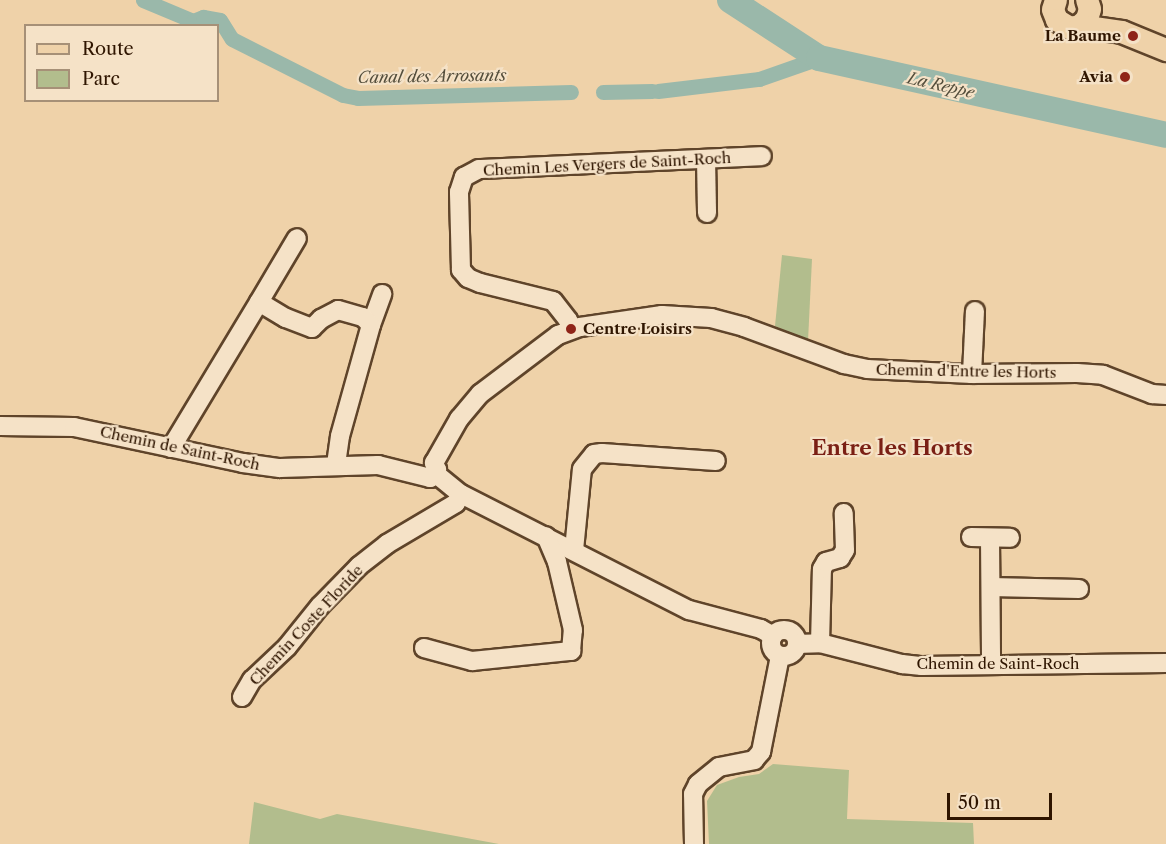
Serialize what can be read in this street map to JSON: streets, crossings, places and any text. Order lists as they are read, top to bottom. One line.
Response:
{"streets":{"street":["Chemin Les Vergers de Saint-Roch","Chemin d'Entre les Horts","Chemin de Saint-Roch","Chemin Coste Floride"]},"crossings":[["Chemin Les Vergers de Saint-Roch","Chemin d'Entre les Horts"],["Chemin d'Entre les Horts","Chemin de Saint-Roch"],["Chemin de Saint-Roch","Chemin Coste Floride"]],"districts":["Entre les Horts"],"water":["Canal des Arrosants","La Reppe"],"places":["La Baume","Avia","Centre Loisirs"],"legend":["Route","Parc"],"scale_bar":"50 m"}
